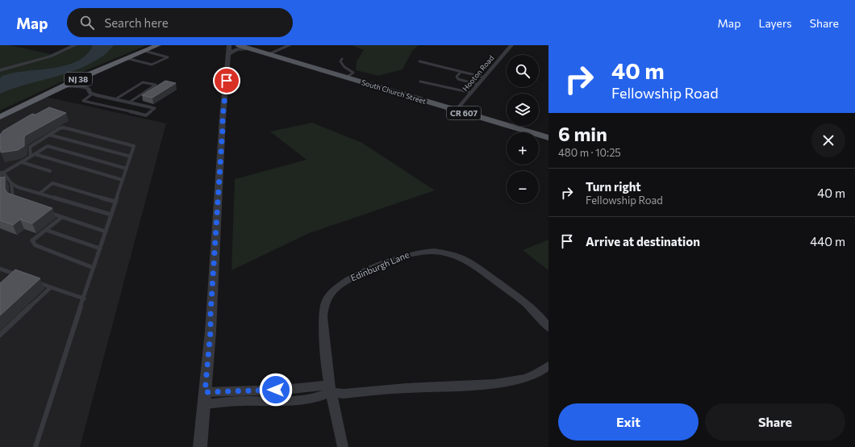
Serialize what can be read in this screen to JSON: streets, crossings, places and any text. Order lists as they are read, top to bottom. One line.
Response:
{"streets":{"highway":["NJ 38"],"main road":["South Church Street","CR 607"],"street":["Hooton Road","Edinburgh Lane"]},"crossings":[["Hooton Road","South Church Street"]],"page":{"header":"Map","search":"Search here","nav":["Map","Layers","Share"],"turn":["40 m","Fellowship Road"],"map_buttons":["+","−"],"heading":["6 min","480 m · 10:25"],"list":[{"name":"Turn right","note":"Fellowship Road","value":"40 m"},{"name":"Arrive at destination","value":"440 m"}],"buttons":["Exit","Share"]}}
